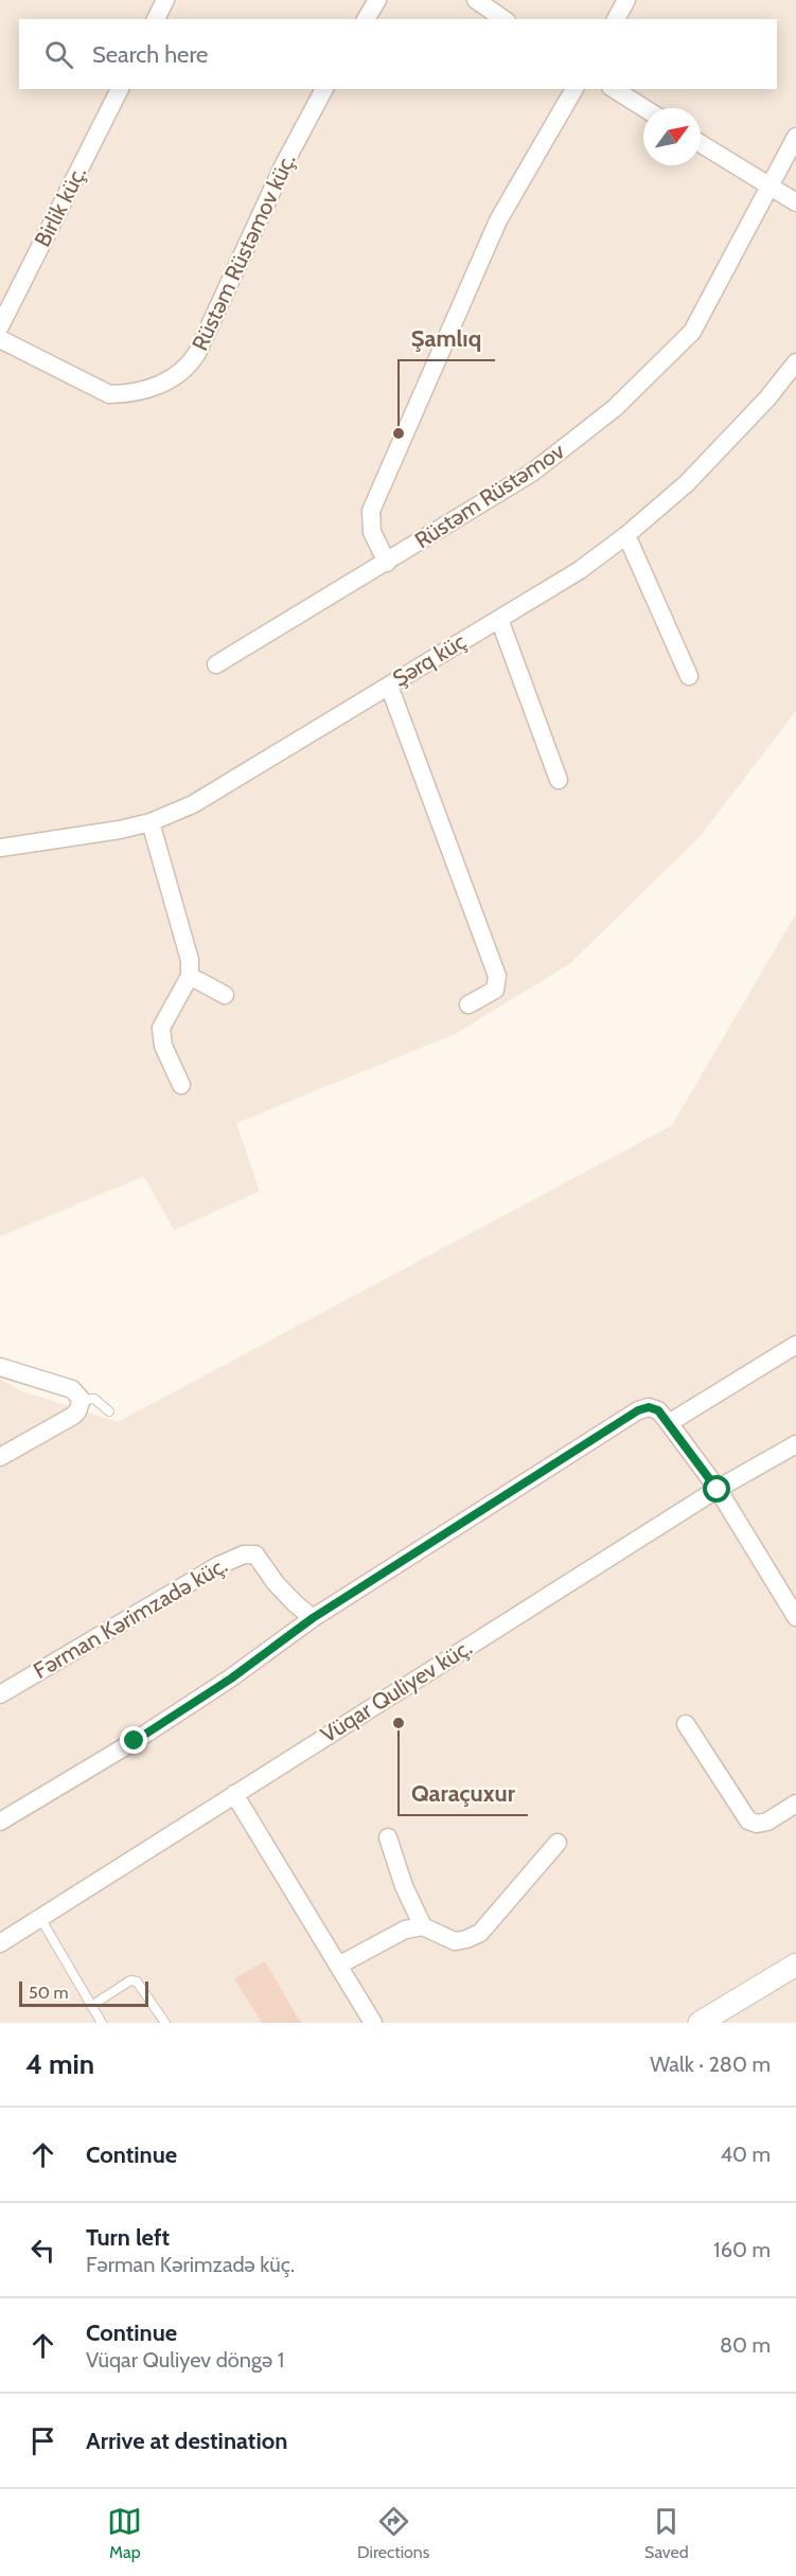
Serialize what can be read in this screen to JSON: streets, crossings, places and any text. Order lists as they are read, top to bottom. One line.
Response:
{"streets":{"street":["Birlik küç.","Rüstəm Rüstəmov küç.","Rüstəm Rüstəmov","Şərq küç","Fərman Kərimzadə küç.","Vüqar Quliyev küç."]},"places":["Şamlıq","Qaraçuxur"],"scale_bar":"50 m","north":"top right","page":{"search":"Search here","scale":"50 m","heading":["4 min","Walk · 280 m"],"list":[["Continue","40 m"],["Turn left","Fərman Kərimzadə küç.","160 m"],["Continue","Vüqar Quliyev döngə 1","80 m"],"Arrive at destination"],"nav":["Map","Directions","Saved"]}}
